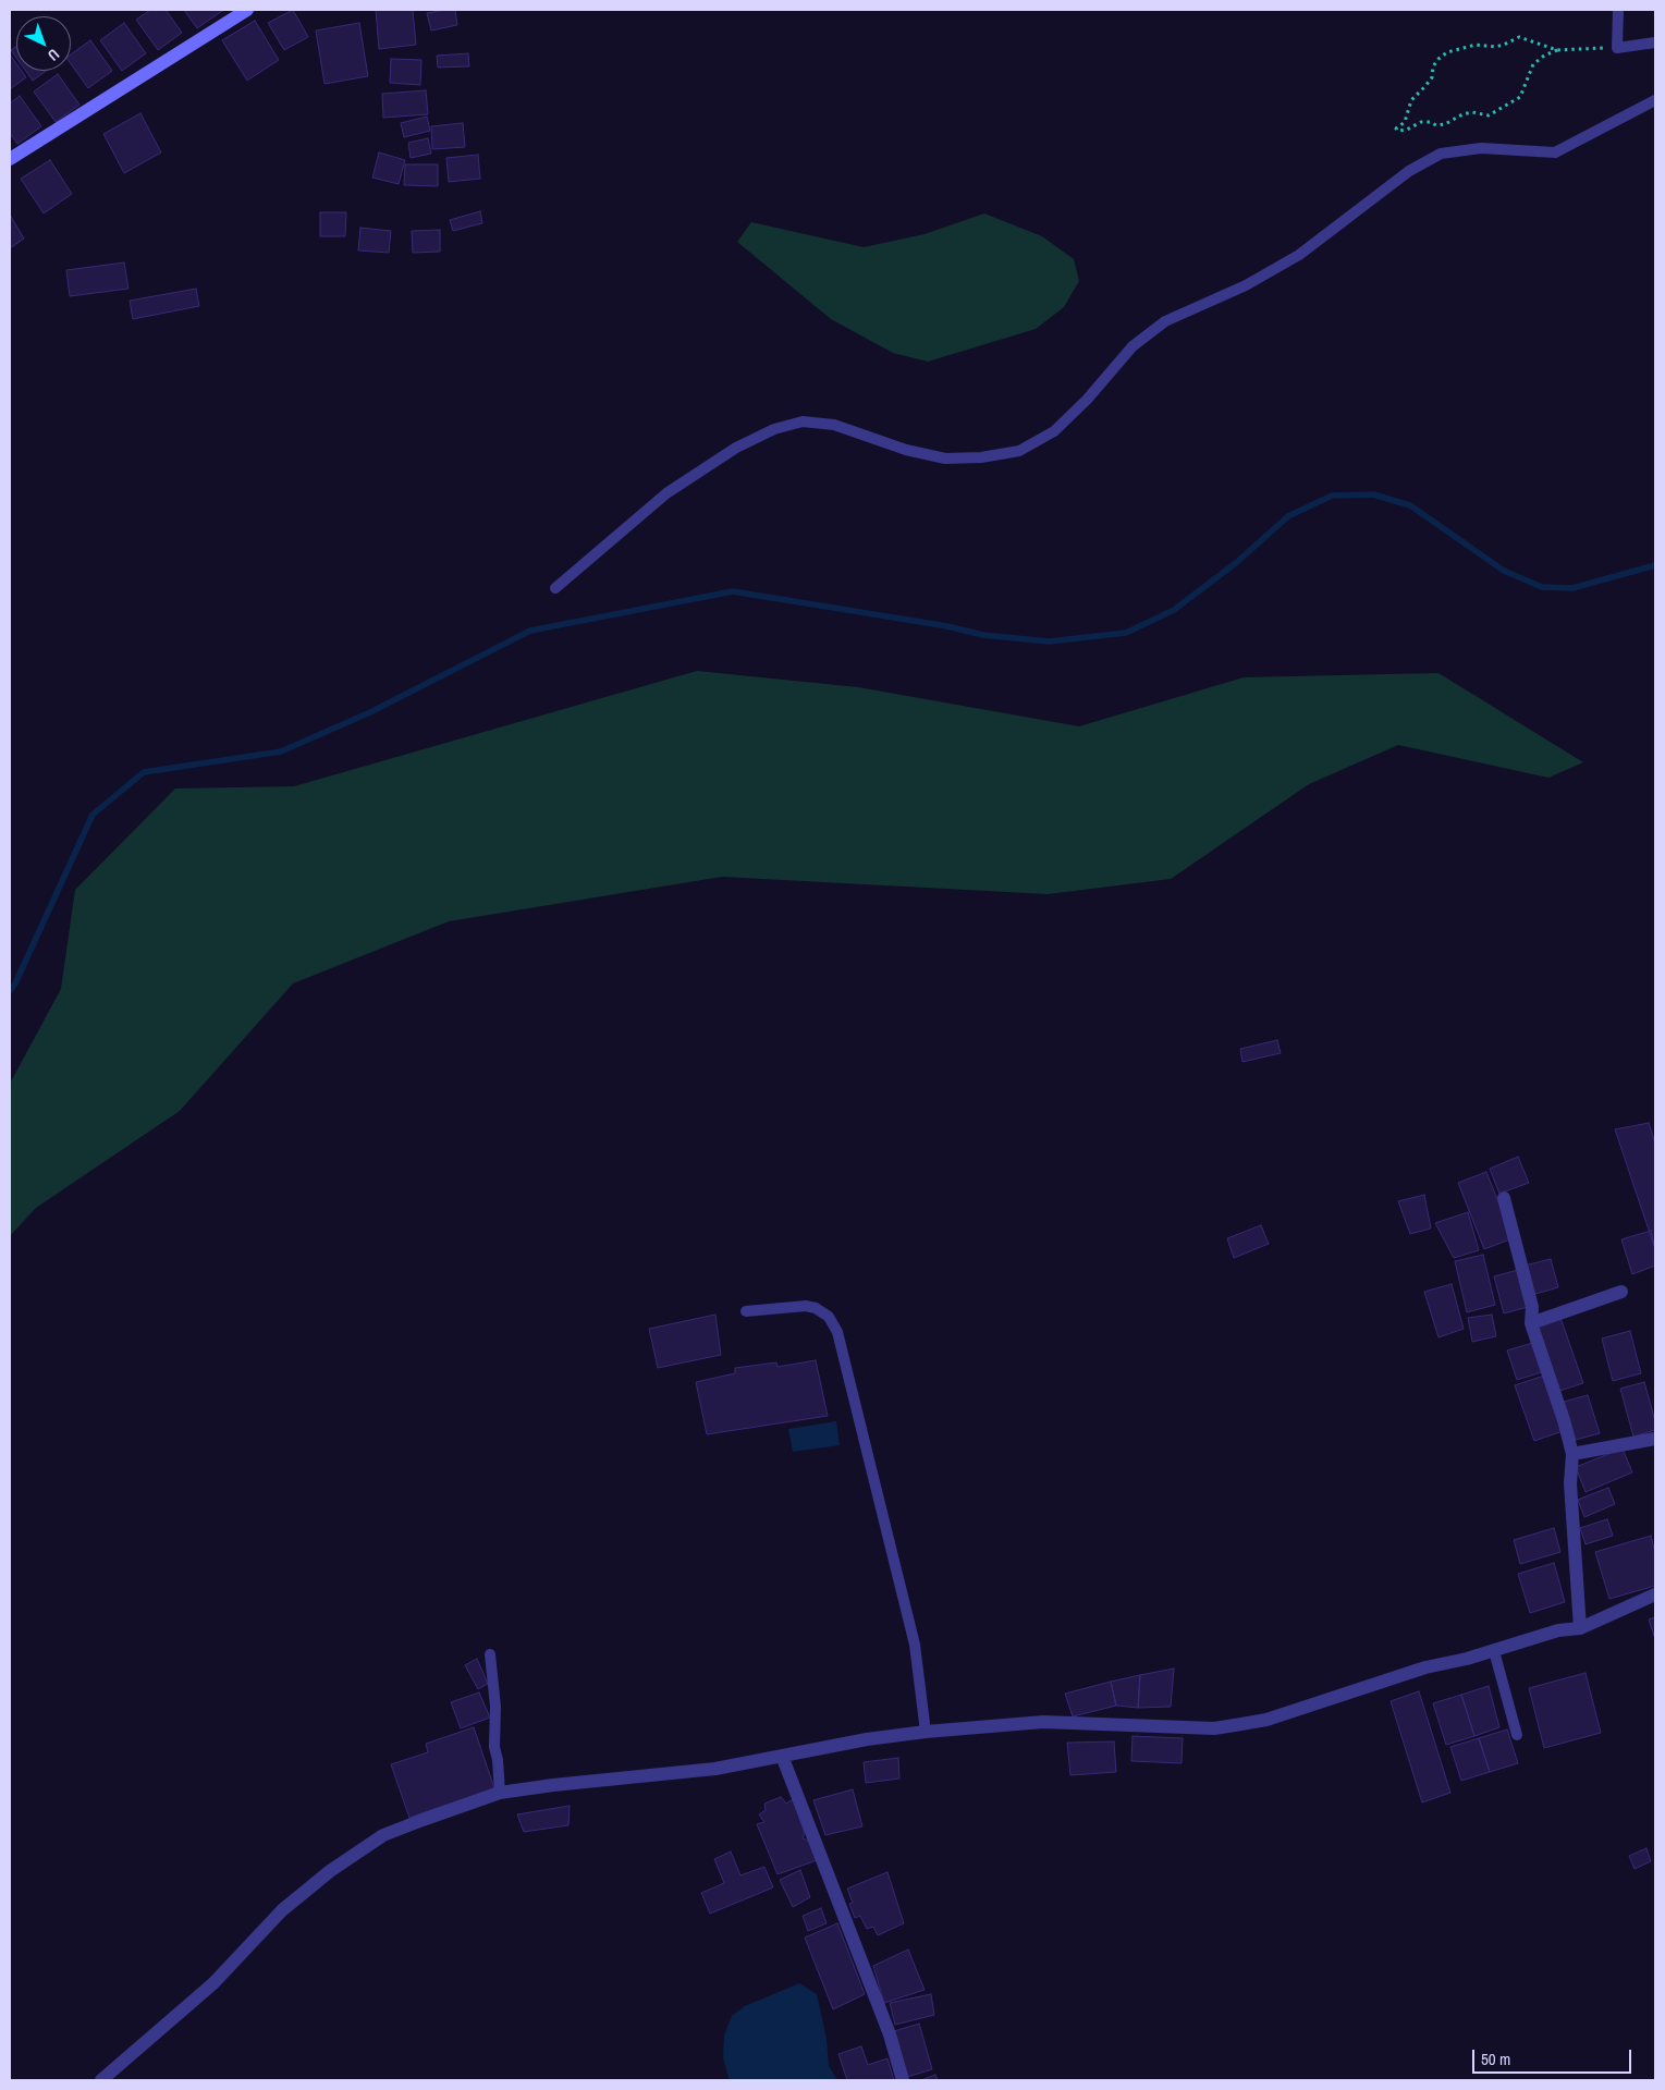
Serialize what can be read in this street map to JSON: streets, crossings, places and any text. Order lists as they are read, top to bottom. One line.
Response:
{"scale_bar":"50 m","north":"bottom right"}
